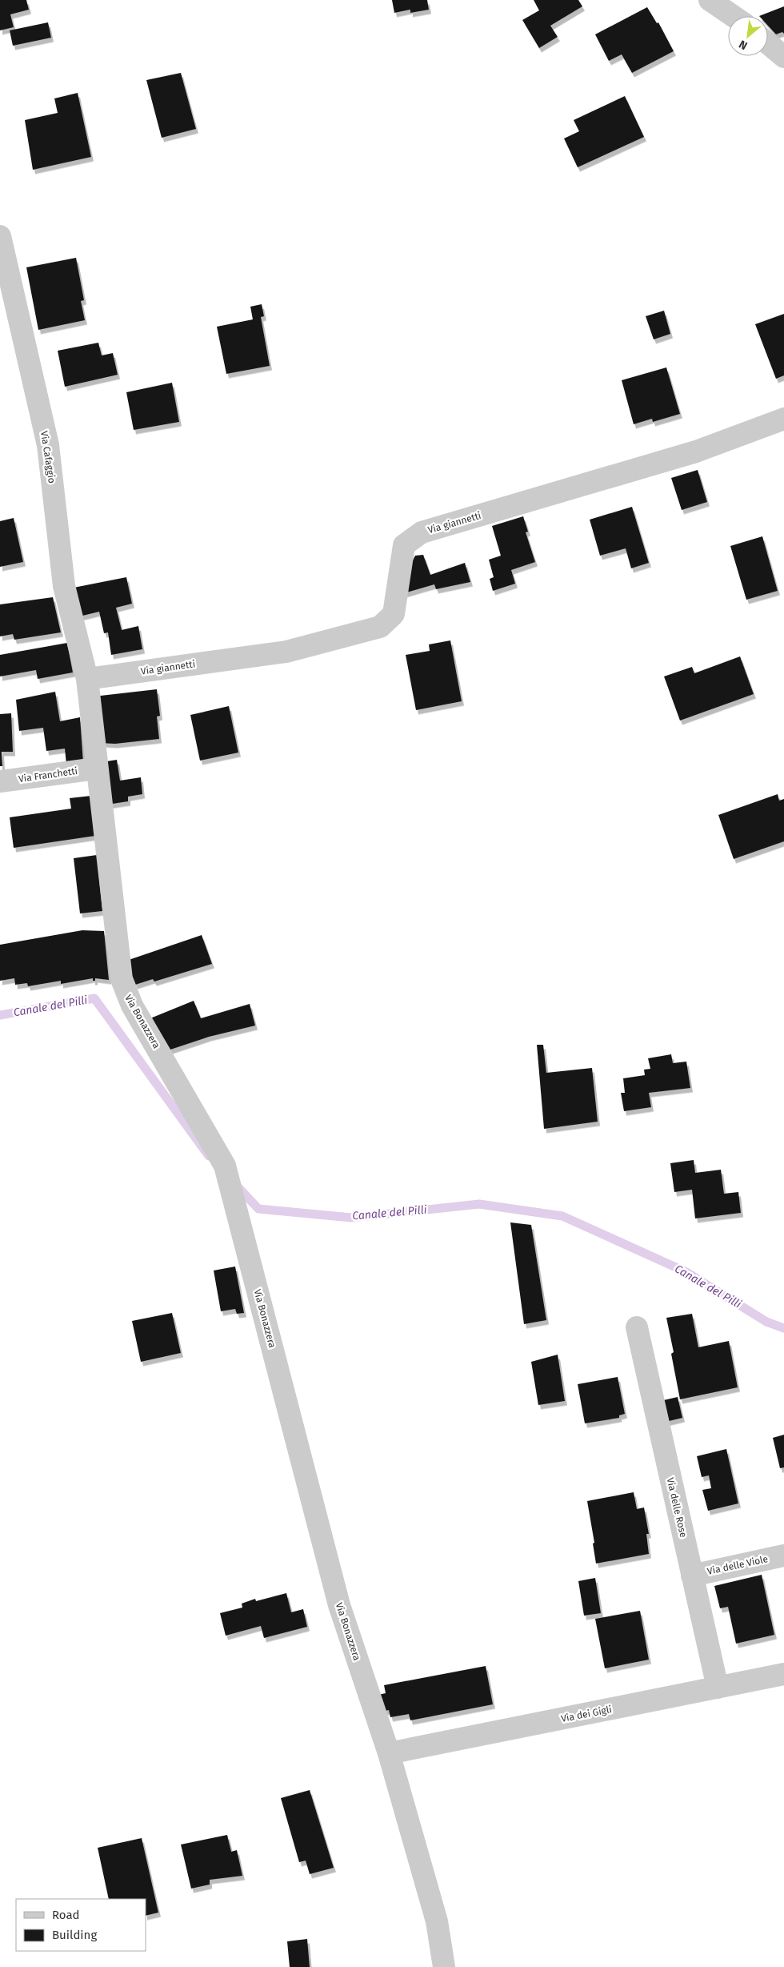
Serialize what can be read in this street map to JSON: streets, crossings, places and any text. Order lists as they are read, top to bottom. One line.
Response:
{"streets":{"street":["Via Cafaggio","Via giannetti","Via Franchetti","Via Bonazzera","Via delle Rose","Via delle Viole","Via dei Gigli"]},"crossings":[["Via Cafaggio","Via giannetti"],["Via Cafaggio","Via Bonazzera"],["Via giannetti","Via Bonazzera"],["Via Franchetti","Via Bonazzera"],["Via Bonazzera","Via dei Gigli"],["Via delle Rose","Via delle Viole"],["Via delle Rose","Via dei Gigli"]],"water":["Canale del Pilli"],"legend":["Road","Building"],"north":"bottom left"}
